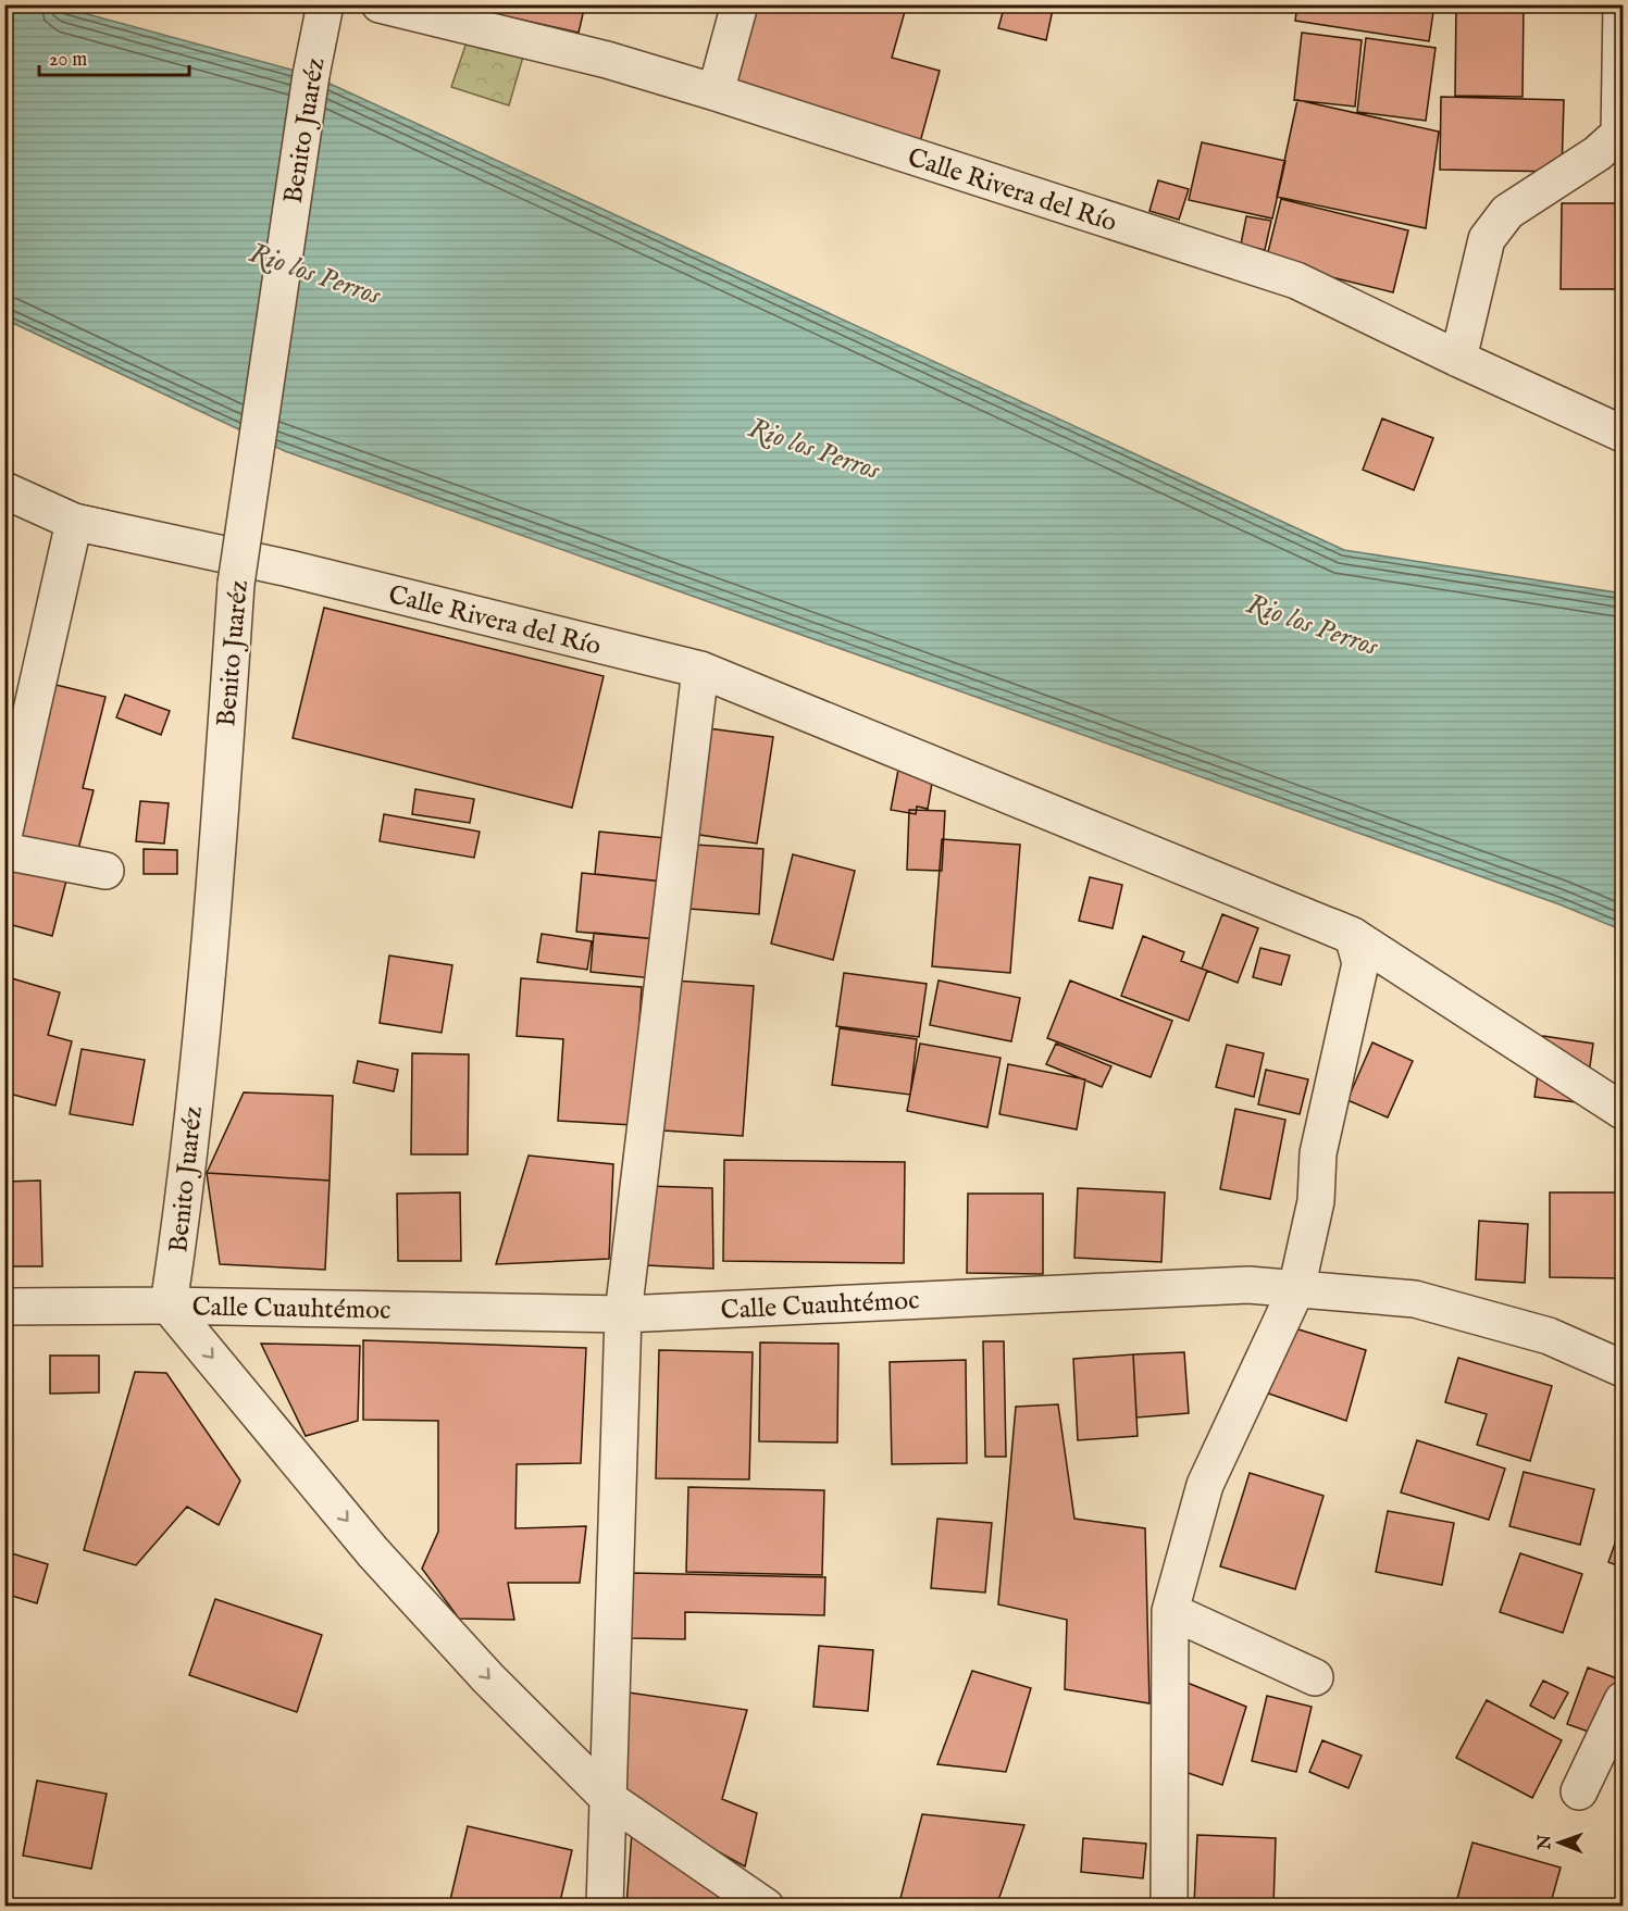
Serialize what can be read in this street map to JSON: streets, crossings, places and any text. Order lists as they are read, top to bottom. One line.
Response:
{"streets":{"street":["Benito Juaréz","Calle Rivera del Río","Calle Cuauhtémoc"]},"crossings":[["Benito Juaréz","Calle Cuauhtémoc"]],"water":["Rio los Perros"],"scale_bar":"20 m","north":"left"}
